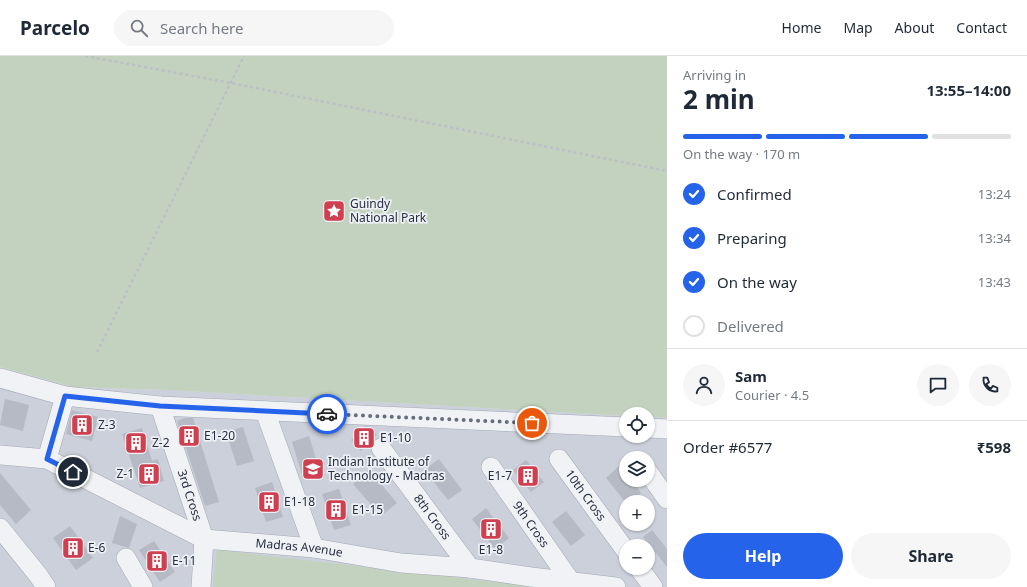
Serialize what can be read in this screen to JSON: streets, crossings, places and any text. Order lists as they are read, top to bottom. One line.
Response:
{"streets":{"lane":["3rd Cross","10th Cross","8th Cross","9th Cross","Madras Avenue"]},"crossings":[["3rd Cross","Madras Avenue"],["8th Cross","Madras Avenue"],["9th Cross","Madras Avenue"]],"places":{"place":["Guindy National Park"],"building":["Z-3","E1-20","E1-10","Z-2","Z-1","E1-7","E1-18","E1-15","E1-8","E-6","E-11"],"school or university":["Indian Institute of Technology - Madras"]},"page":{"header":"Parcelo","search":"Search here","nav":["Home","Map","About","Contact"],"heading":["2 min","Arriving in","13:55–14:00"],"panel":["Sam","Courier · 4.5","Order #6577","₹598"],"bar":"On the way · 170 m","list":[["Confirmed","13:24"],["Preparing","13:34"],["On the way","13:43"],"Delivered"],"map_buttons":["+","−"],"buttons":["Help","Share"]}}
